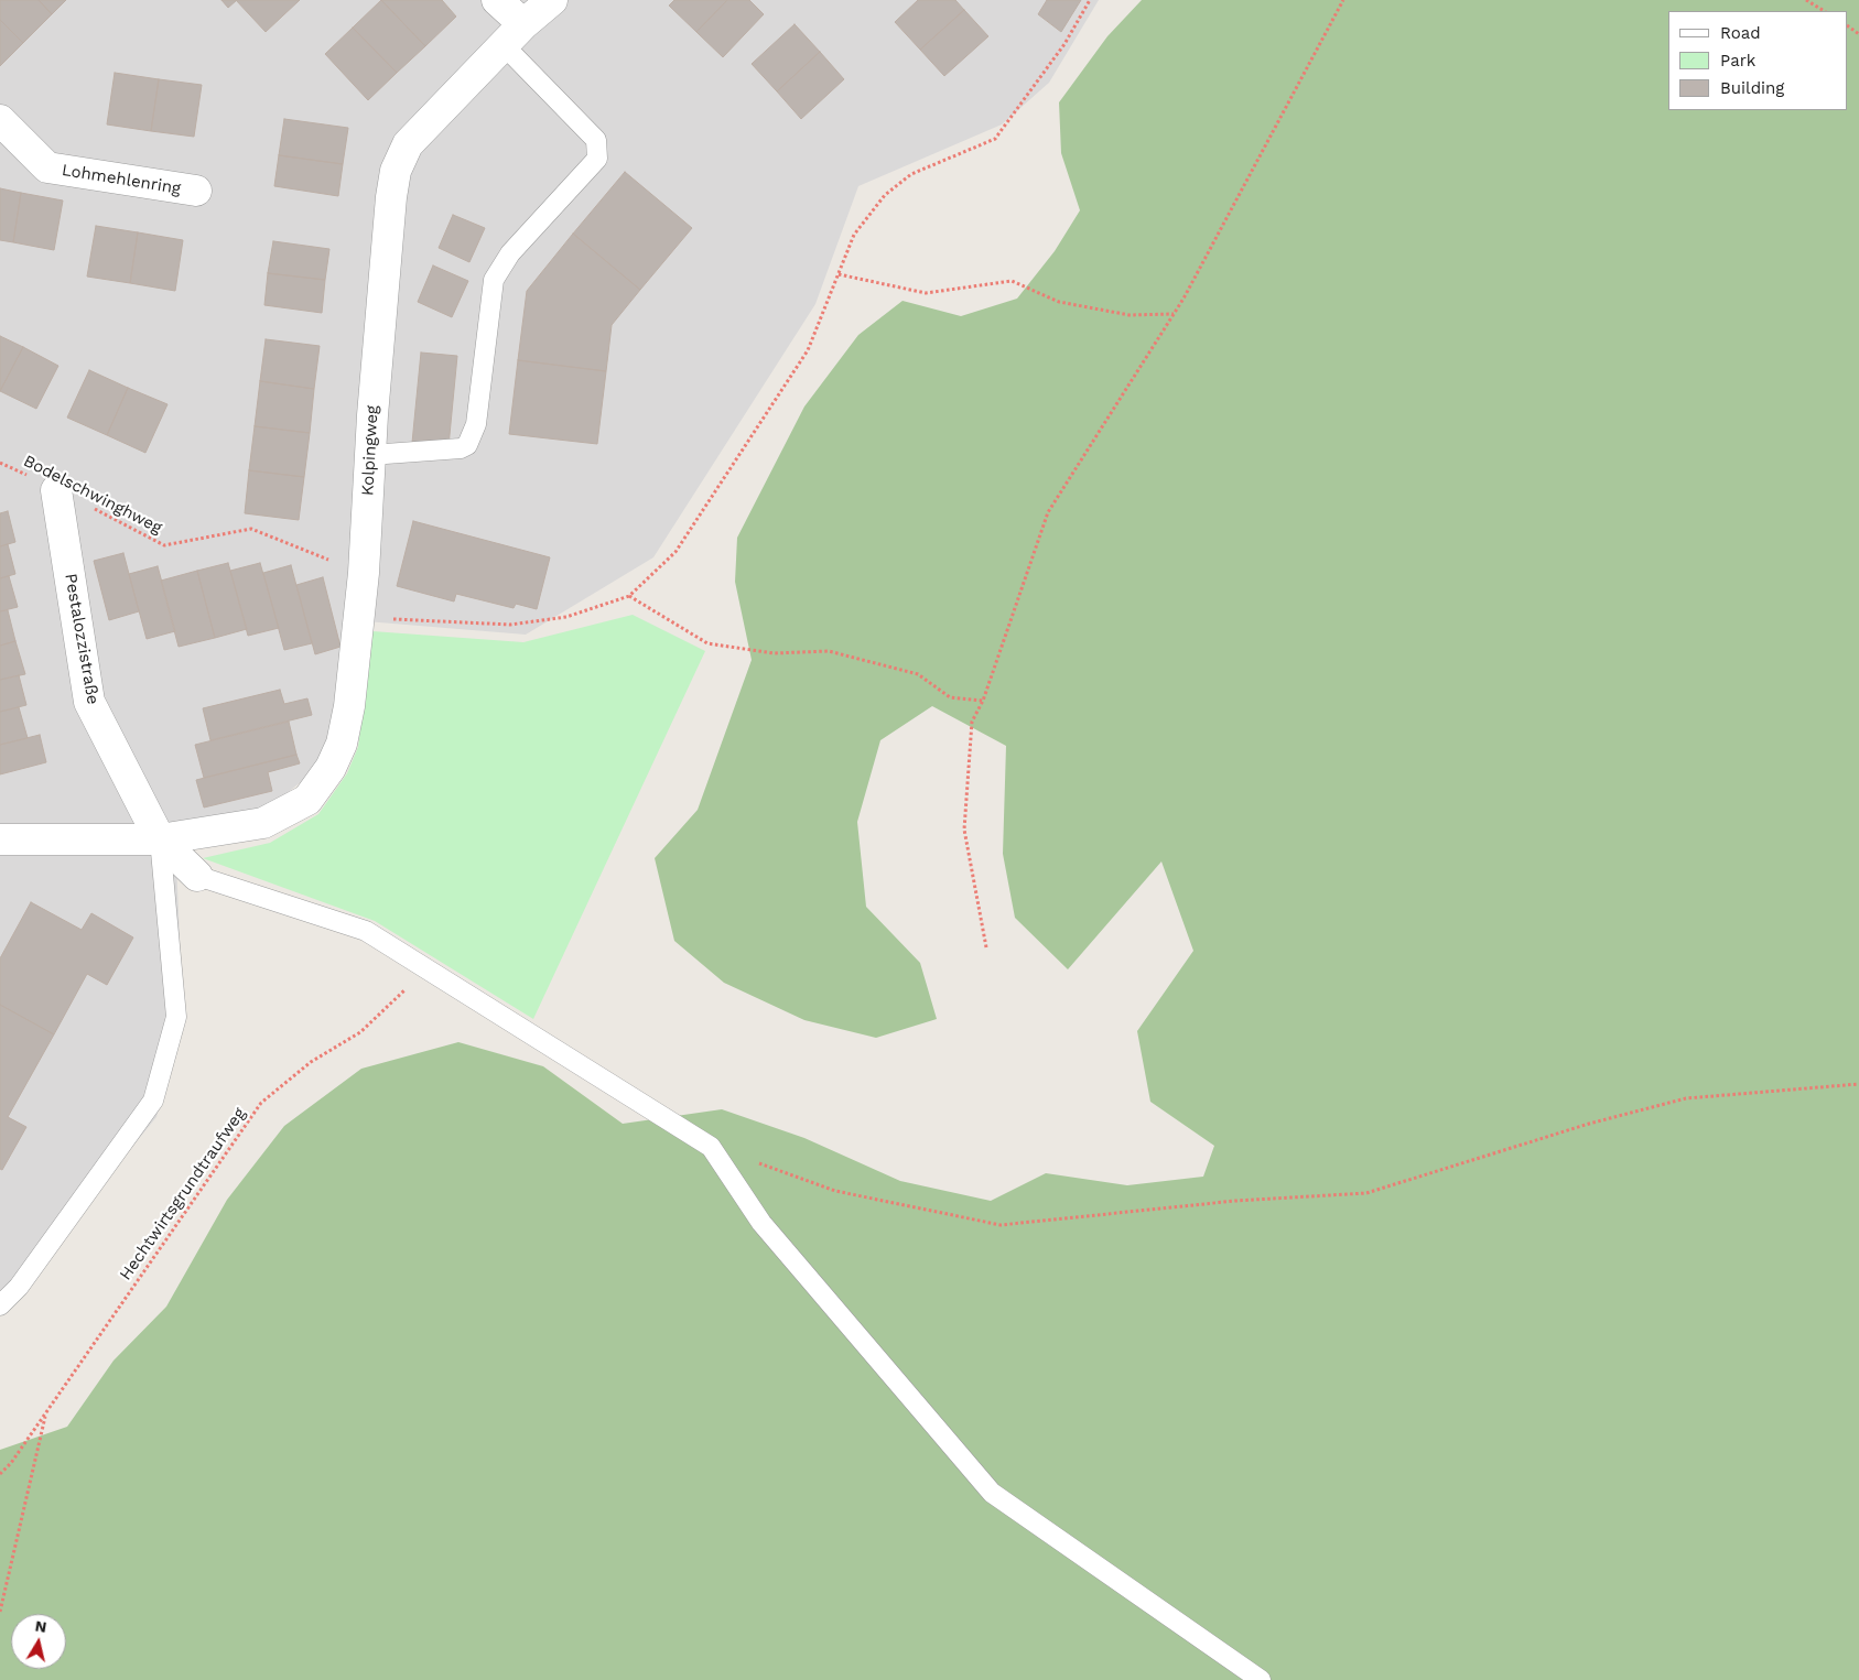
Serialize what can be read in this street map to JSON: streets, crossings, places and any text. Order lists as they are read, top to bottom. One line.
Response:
{"streets":{"street":["Lohmehlenring","Kolpingweg","Pestalozzistraße"],"path":["Bodelschwinghweg","Hechtwirtsgrundtraufweg"]},"crossings":[["Kolpingweg","Bodelschwinghweg"],["Kolpingweg","Pestalozzistraße"],["Bodelschwinghweg","Pestalozzistraße"]],"legend":["Road","Park","Building"],"north":"top"}
